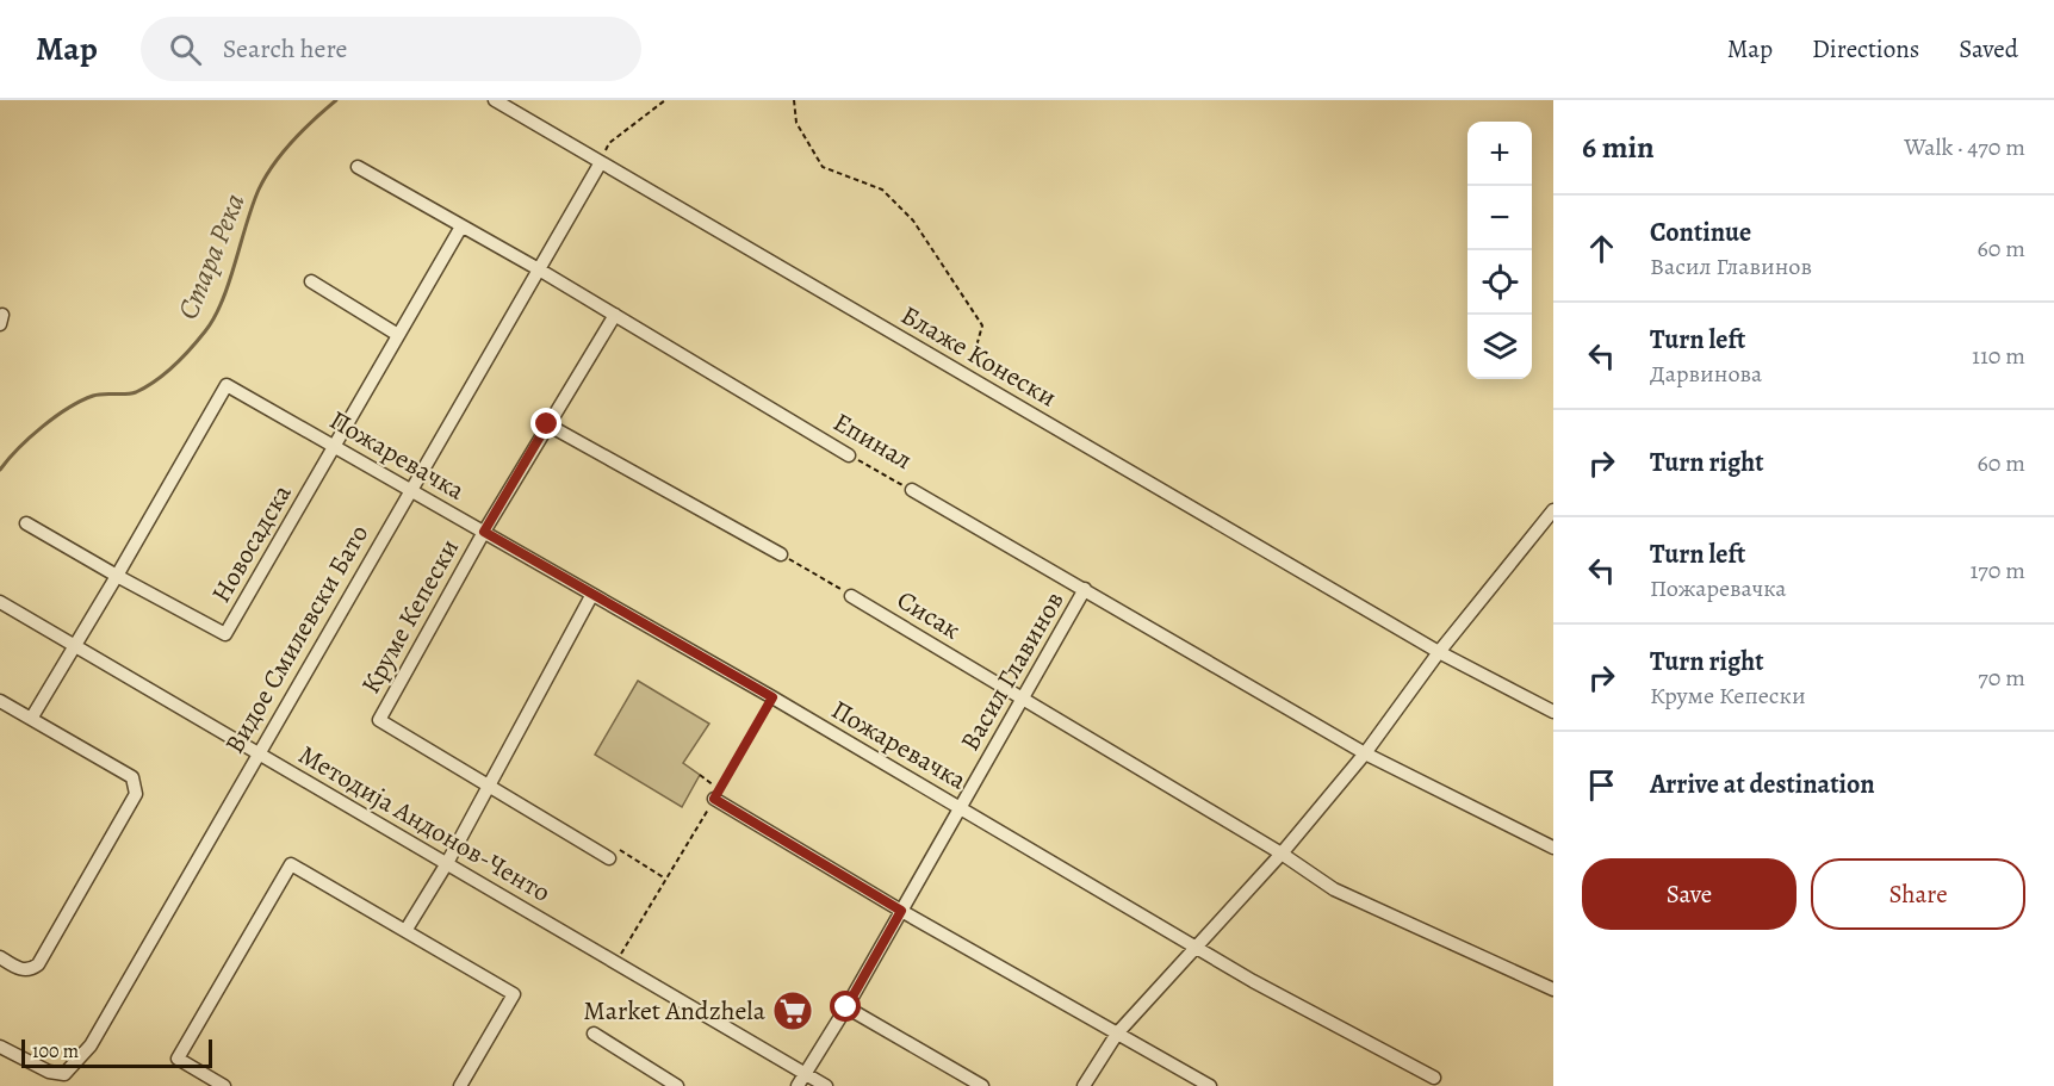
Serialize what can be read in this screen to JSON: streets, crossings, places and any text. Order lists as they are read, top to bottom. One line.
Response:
{"streets":{"street":["Блаже Конески","Епинал","Пожаревачка","Новосадска","Сисак","Круме Кепески","Видое Смилевски Бато","Васил Главинов","Методија Андонов-Ченто"]},"crossings":[["Блаже Конески","Видое Смилевски Бато"],["Епинал","Новосадска"],["Епинал","Круме Кепески"],["Епинал","Видое Смилевски Бато"],["Епинал","Васил Главинов"],["Пожаревачка","Новосадска"],["Пожаревачка","Круме Кепески"],["Пожаревачка","Видое Смилевски Бато"],["Пожаревачка","Васил Главинов"],["Сисак","Васил Главинов"],["Видое Смилевски Бато","Методија Андонов-Ченто"],["Васил Главинов","Методија Андонов-Ченто"]],"water":["Стара Река"],"places":{"supermarket":["Market Andzhela"]},"scale_bar":"100 m","page":{"header":"Map","search":"Search here","nav":["Map","Directions","Saved"],"heading":["6 min","Walk · 470 m"],"map_buttons":["+","−"],"list":[["Continue","Васил Главинов","60 m"],["Turn left","Дарвинова","110 m"],["Turn right","60 m"],["Turn left","Пожаревачка","170 m"],["Turn right","Круме Кепески","70 m"],"Arrive at destination"],"buttons":["Save","Share"],"scale":"100 m"}}
